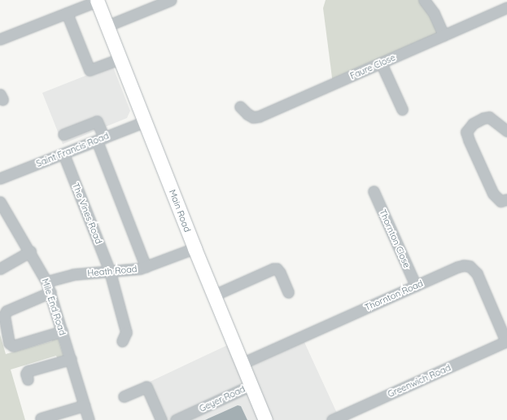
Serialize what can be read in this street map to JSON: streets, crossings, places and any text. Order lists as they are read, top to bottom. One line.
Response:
{"streets":{"main road":["Main Road"],"street":["Faure Close","Saint Francis Road","The Vines Road","Thornton Close","Heath Road","Thornton Road","Mile End Road","Greenwich Road","Geyer Road"]},"crossings":[["Saint Francis Road","Main Road"],["Saint Francis Road","The Vines Road"],["Main Road","Heath Road"],["Main Road","Thornton Road"],["Main Road","Geyer Road"],["The Vines Road","Heath Road"],["Thornton Close","Thornton Road"],["Heath Road","Mile End Road"],["Thornton Road","Greenwich Road"]]}
